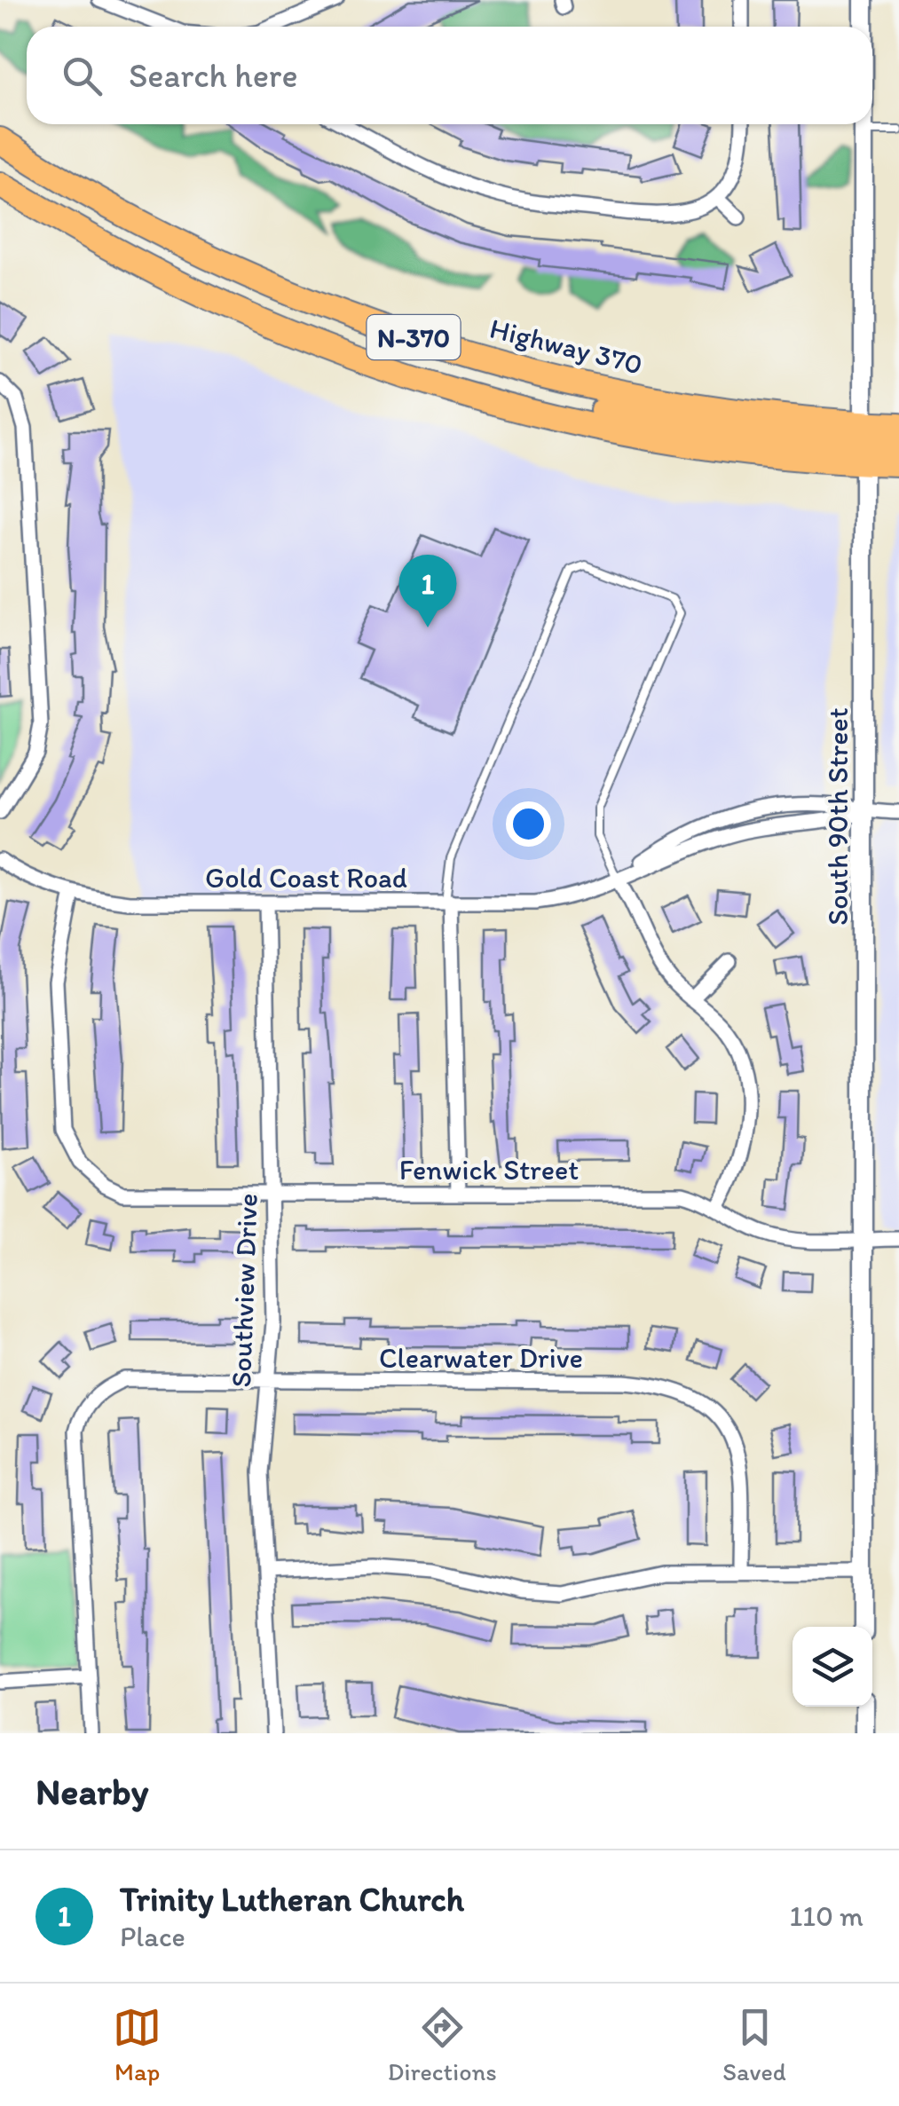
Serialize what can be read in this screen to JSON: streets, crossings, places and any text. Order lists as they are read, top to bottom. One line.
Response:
{"streets":{"highway":["N-370","Highway 370"],"street":["South 90th Street","Gold Coast Road","Fenwick Street","Southview Drive","Clearwater Drive"]},"crossings":[["N-370","South 90th Street"],["Highway 370","South 90th Street"],["South 90th Street","Gold Coast Road"],["South 90th Street","Fenwick Street"],["Gold Coast Road","Fenwick Street"],["Gold Coast Road","Southview Drive"],["Fenwick Street","Southview Drive"],["Southview Drive","Clearwater Drive"]],"page":{"search":"Search here","pins":"1","heading":"Nearby","list":[{"mark":"1","name":"Trinity Lutheran Church","note":"Place","value":"110 m"}],"nav":["Map","Directions","Saved"]}}
